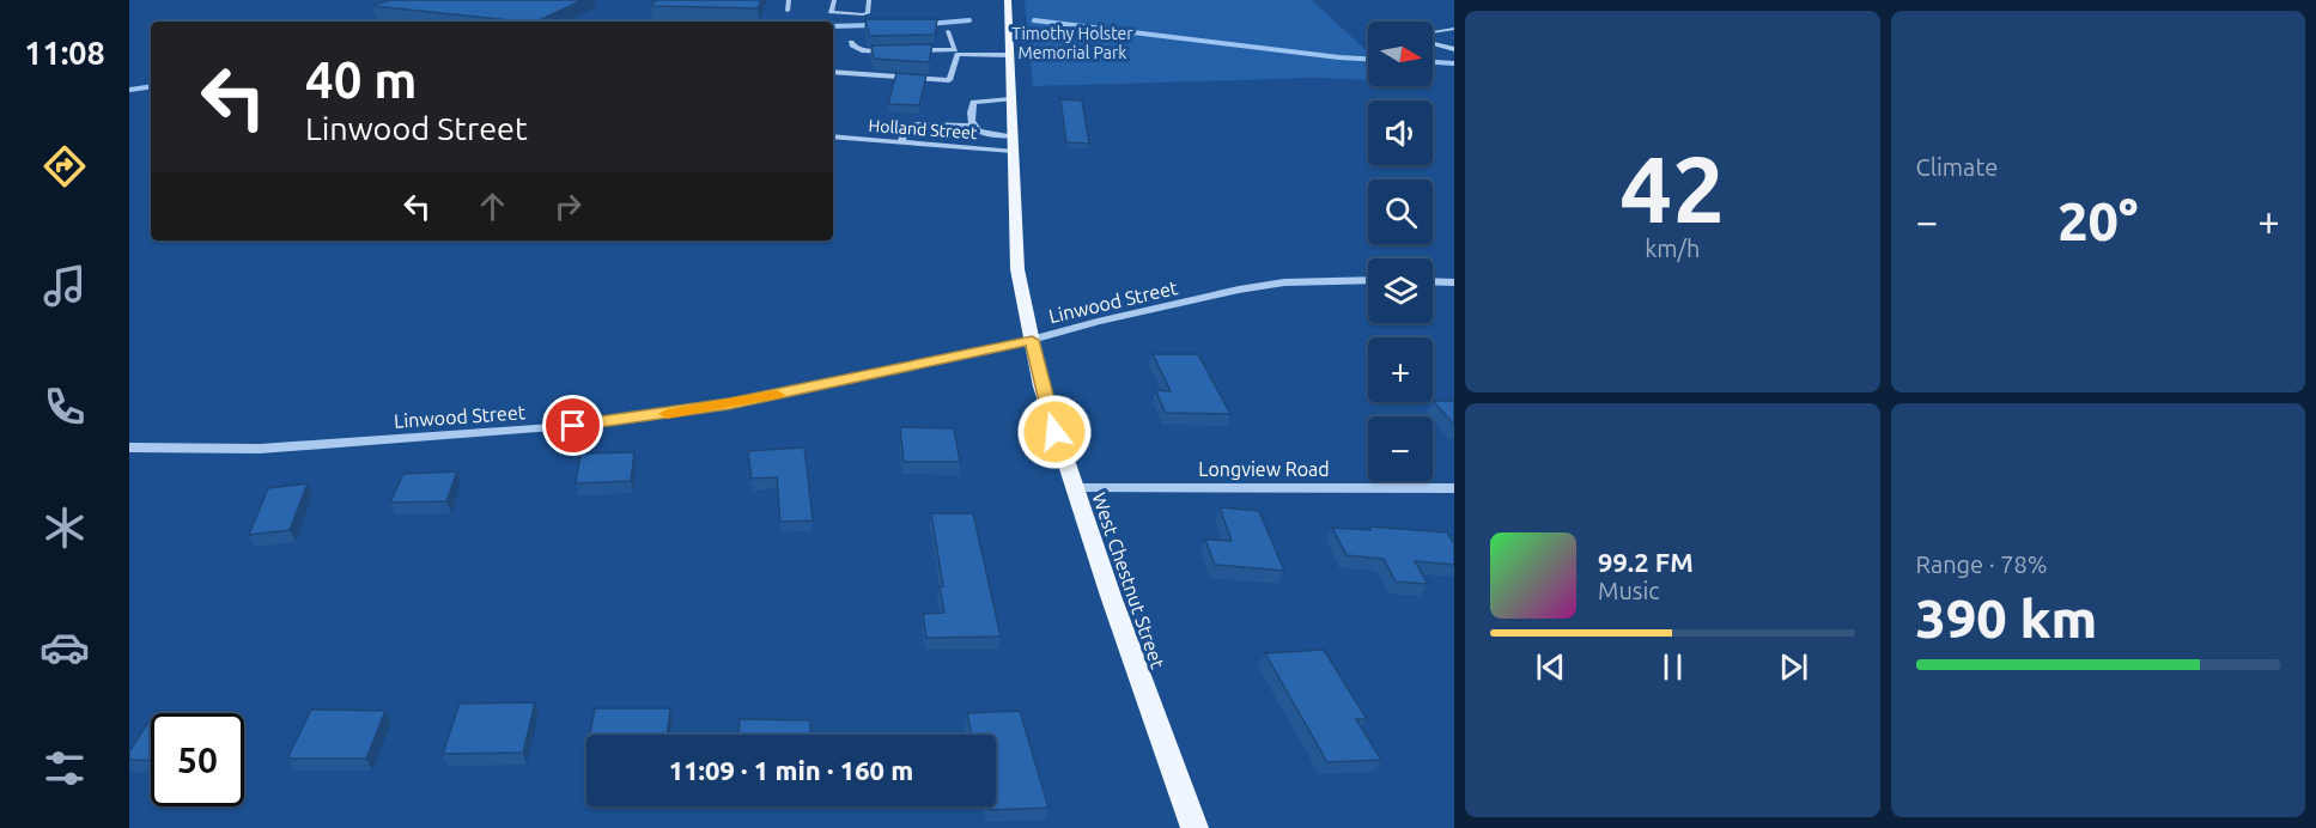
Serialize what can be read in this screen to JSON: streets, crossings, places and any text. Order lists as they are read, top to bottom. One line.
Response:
{"streets":{"main road":["West Chestnut Street"],"street":["Holland Street","Linwood Street","Longview Road"]},"crossings":[["Holland Street","West Chestnut Street"],["Linwood Street","West Chestnut Street"],["Longview Road","West Chestnut Street"]],"parks":["Timothy Holster Memorial Park"],"north":"right","page":{"tabs":"11:08","tile":[["42","km/h"],"Climate",["Range · 78%","390 km"]],"map_buttons":["+","−"],"turn":["40 m","Linwood Street"],"heat":["−","20°","+"],"song":["99.2 FM","Music"],"limit":"50","trip":"11:09 · 1 min · 160 m"}}
